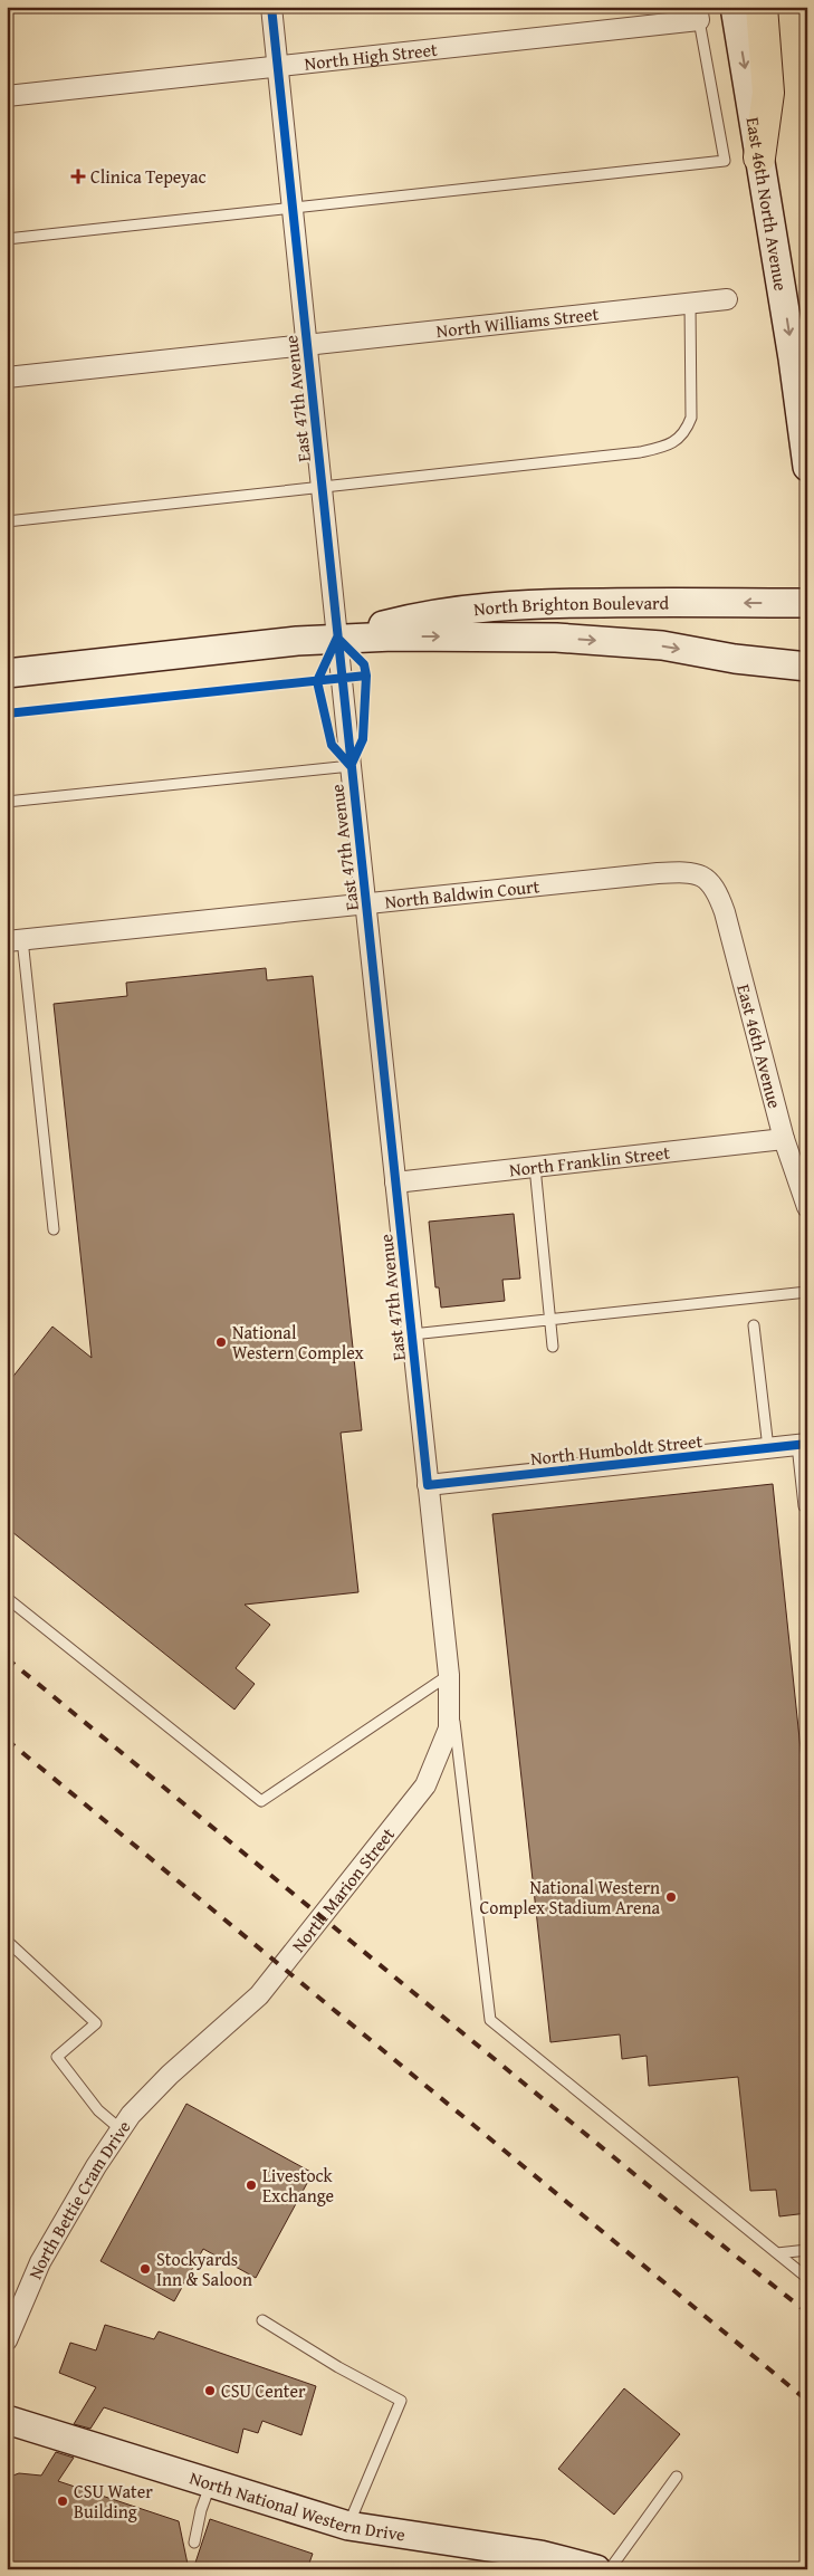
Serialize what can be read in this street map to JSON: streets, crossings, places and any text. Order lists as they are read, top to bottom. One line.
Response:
{"streets":{"main road":["East 46th North Avenue","North Brighton Boulevard","North National Western Drive"],"street":["North High Street","North Williams Street","East 47th Avenue","North Baldwin Court","East 46th Avenue","North Franklin Street","North Humboldt Street","North Marion Street","North Bettie Cram Drive"]},"crossings":[["North High Street","East 47th Avenue"],["North Williams Street","East 47th Avenue"],["East 47th Avenue","North Brighton Boulevard"],["East 47th Avenue","North Baldwin Court"],["East 47th Avenue","North Franklin Street"],["East 47th Avenue","North Humboldt Street"],["East 47th Avenue","North Marion Street"],["North Baldwin Court","East 46th Avenue"],["East 46th Avenue","North Franklin Street"],["North Marion Street","North Bettie Cram Drive"]],"one_way":["East 46th North Avenue"],"places":{"health":["Clinica Tepeyac"],"other":["National Western Complex","National Western Complex Stadium Arena","Livestock Exchange","Stockyards Inn & Saloon","CSU Center","CSU Water Building"]}}
